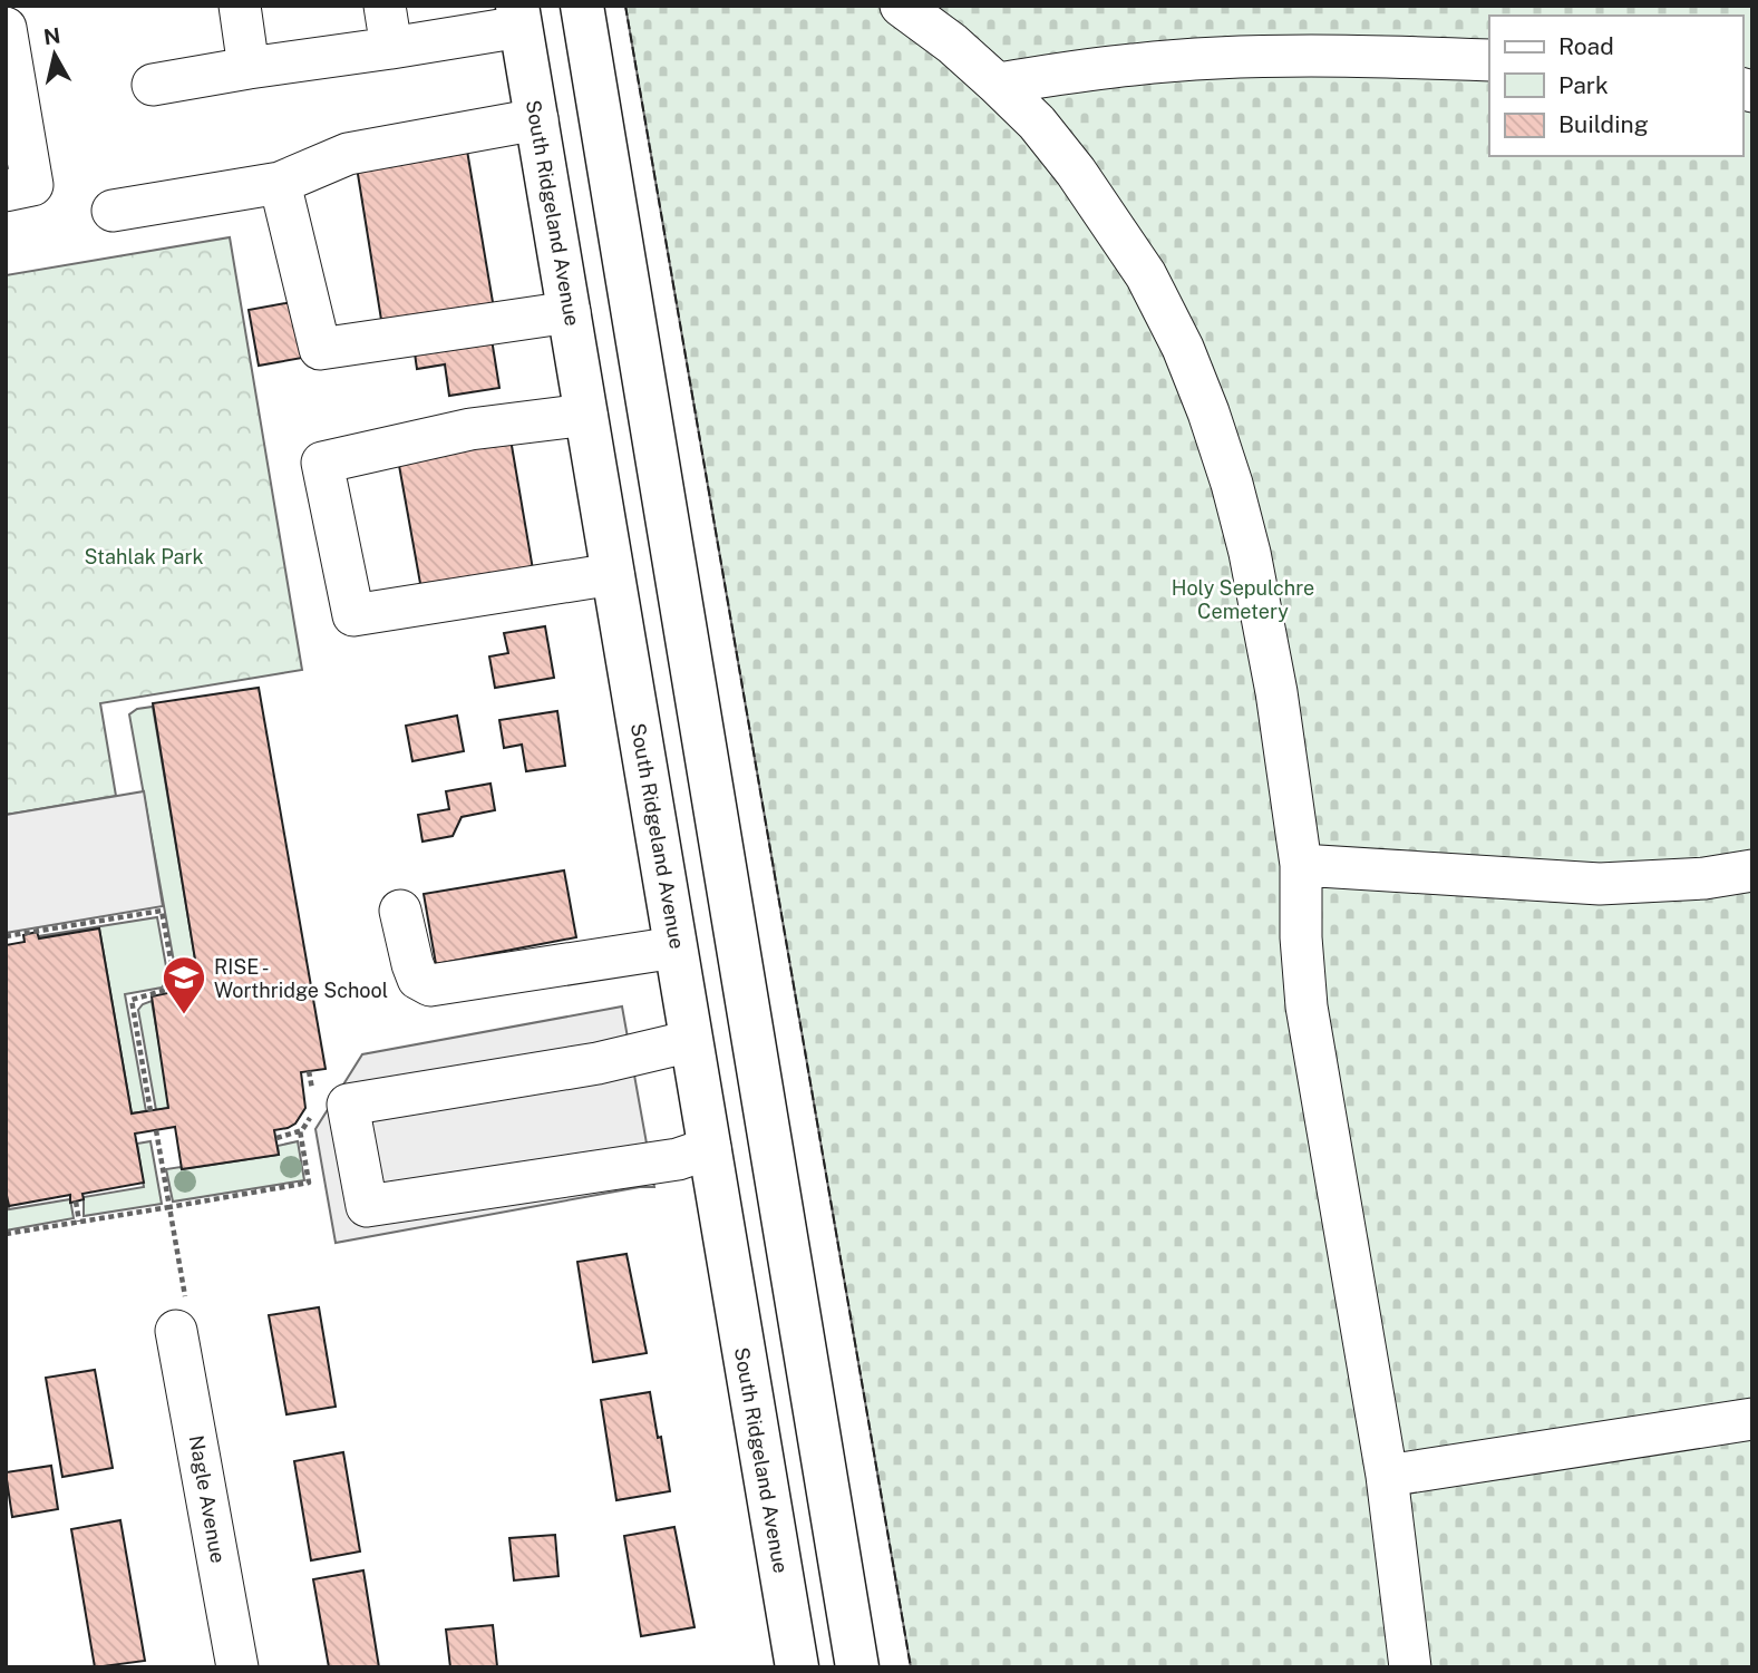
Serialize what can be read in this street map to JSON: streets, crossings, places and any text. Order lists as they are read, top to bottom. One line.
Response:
{"streets":{"main road":["South Ridgeland Avenue"],"street":["Nagle Avenue"]},"parks":["Stahlak Park","Holy Sepulchre Cemetery"],"places":{"school or university":["RISE - Worthridge School"]},"legend":["Road","Park","Building"],"north":"top"}
